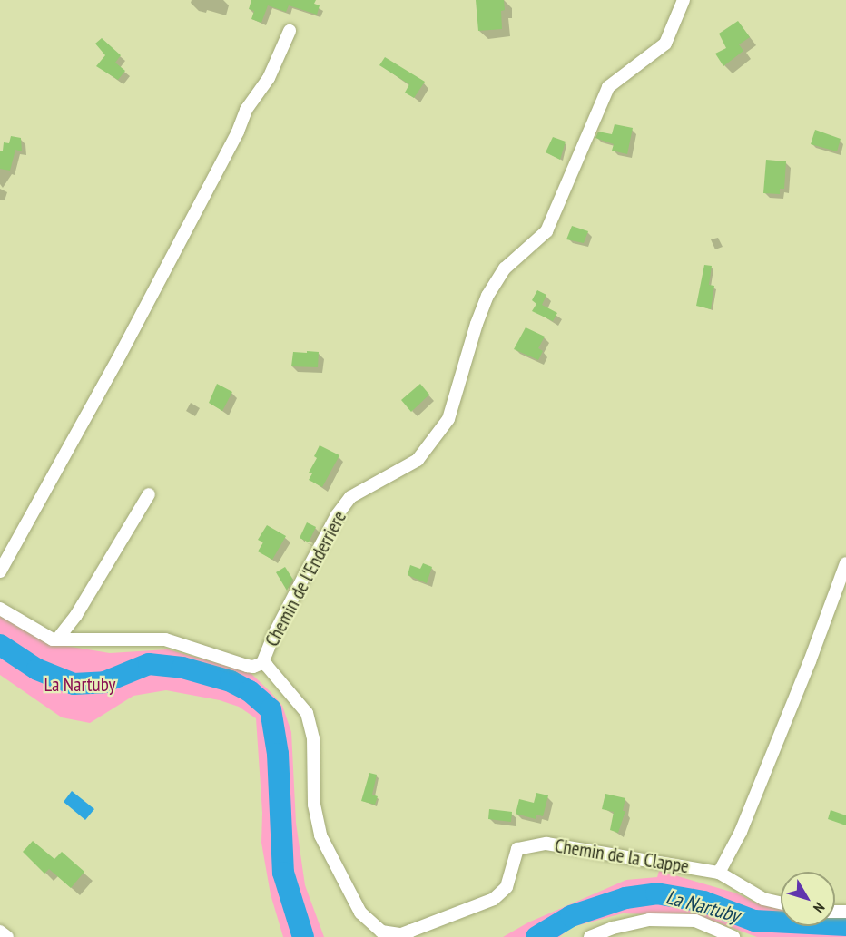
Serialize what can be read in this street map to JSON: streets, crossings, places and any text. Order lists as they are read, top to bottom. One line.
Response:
{"streets":{"street":["Chemin de l'Enderriere","Chemin de la Clappe"]},"crossings":[["Chemin de l'Enderriere","Chemin de la Clappe"]],"water":["La Nartuby"],"parks":["La Nartuby"],"north":"bottom right"}
